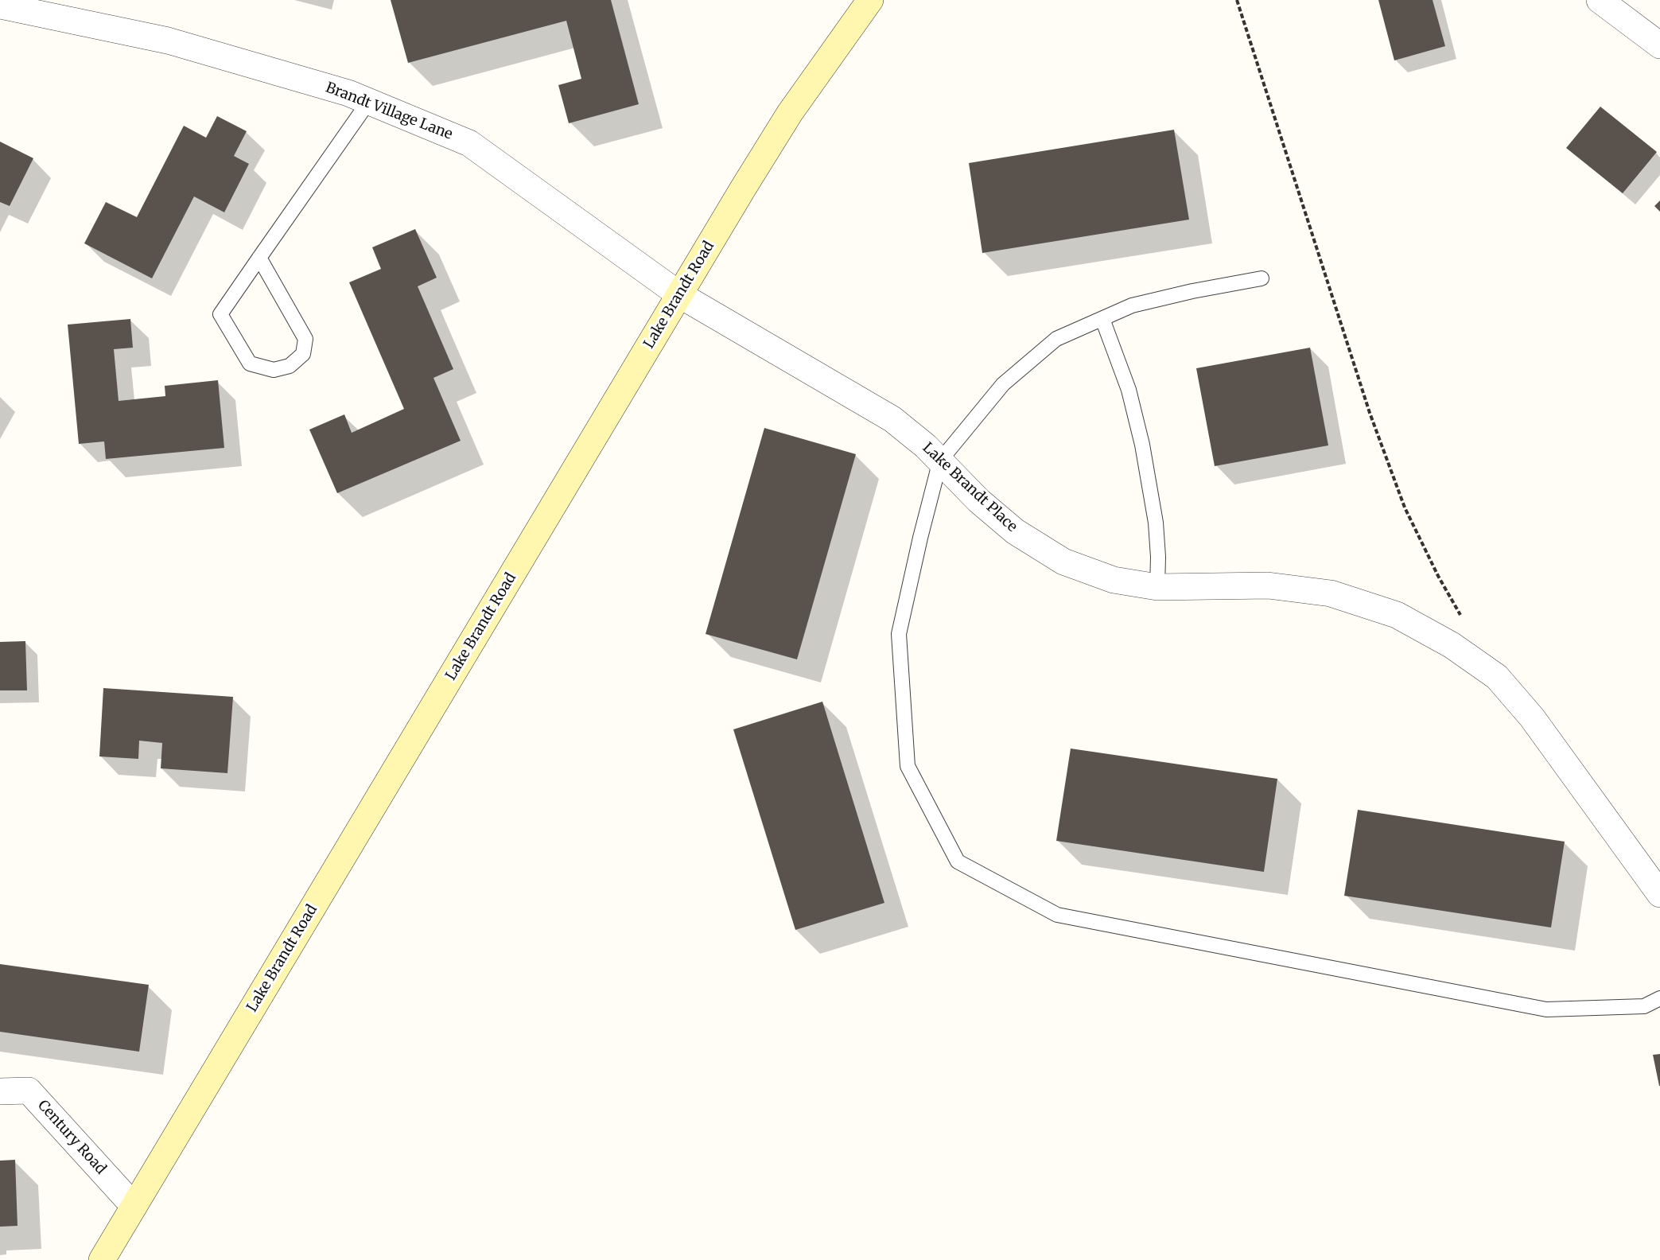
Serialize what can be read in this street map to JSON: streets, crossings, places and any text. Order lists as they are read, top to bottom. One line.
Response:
{"streets":{"street":["Brandt Village Lane","Lake Brandt Road","Lake Brandt Place","Century Road"]},"crossings":[["Brandt Village Lane","Lake Brandt Road"],["Brandt Village Lane","Lake Brandt Place"],["Lake Brandt Road","Lake Brandt Place"],["Lake Brandt Road","Century Road"]]}
